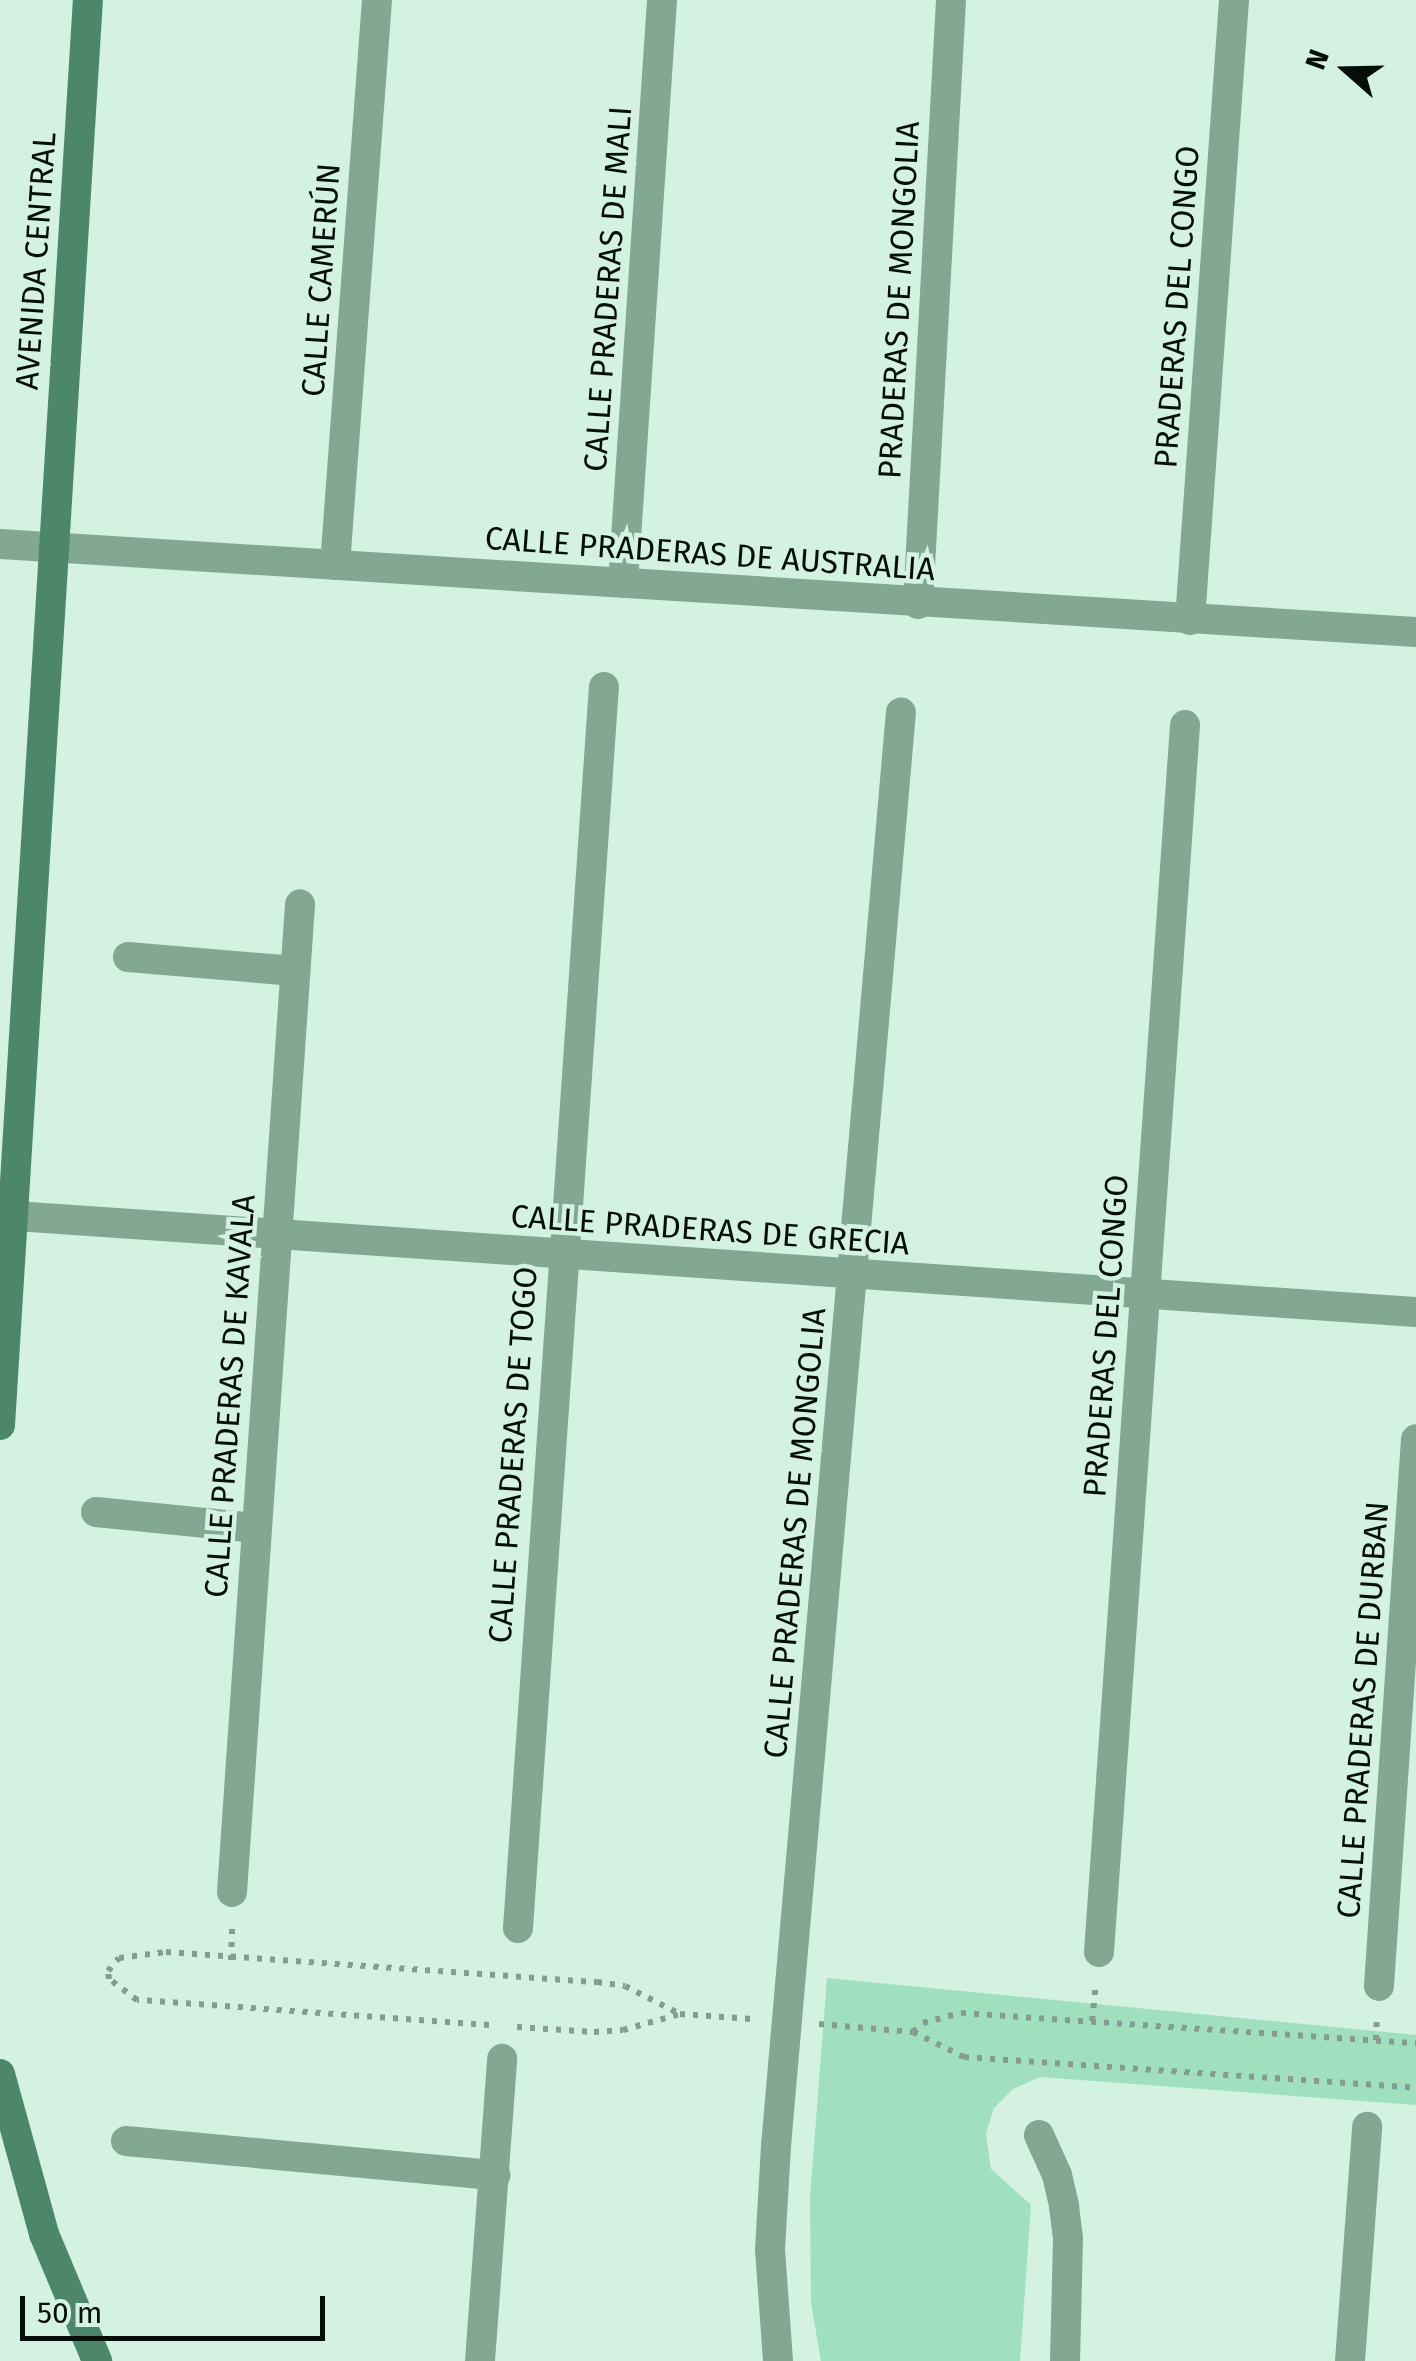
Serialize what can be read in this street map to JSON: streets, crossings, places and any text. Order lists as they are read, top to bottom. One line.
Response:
{"streets":{"main road":["AVENIDA CENTRAL"],"street":["CALLE CAMERÚN","CALLE PRADERAS DE MALI","PRADERAS DE MONGOLIA","PRADERAS DEL CONGO","CALLE PRADERAS DE AUSTRALIA","CALLE PRADERAS DE GRECIA","CALLE PRADERAS DE KAVALA","CALLE PRADERAS DE TOGO","CALLE PRADERAS DE MONGOLIA","CALLE PRADERAS DE DURBAN"]},"crossings":[["AVENIDA CENTRAL","CALLE PRADERAS DE AUSTRALIA"],["AVENIDA CENTRAL","CALLE PRADERAS DE GRECIA"],["CALLE CAMERÚN","CALLE PRADERAS DE AUSTRALIA"],["CALLE PRADERAS DE MALI","CALLE PRADERAS DE AUSTRALIA"],["PRADERAS DE MONGOLIA","CALLE PRADERAS DE AUSTRALIA"],["PRADERAS DEL CONGO","CALLE PRADERAS DE AUSTRALIA"],["PRADERAS DEL CONGO","CALLE PRADERAS DE GRECIA"],["CALLE PRADERAS DE GRECIA","CALLE PRADERAS DE KAVALA"],["CALLE PRADERAS DE GRECIA","CALLE PRADERAS DE TOGO"],["CALLE PRADERAS DE GRECIA","CALLE PRADERAS DE MONGOLIA"]],"scale_bar":"50 m","north":"left"}
